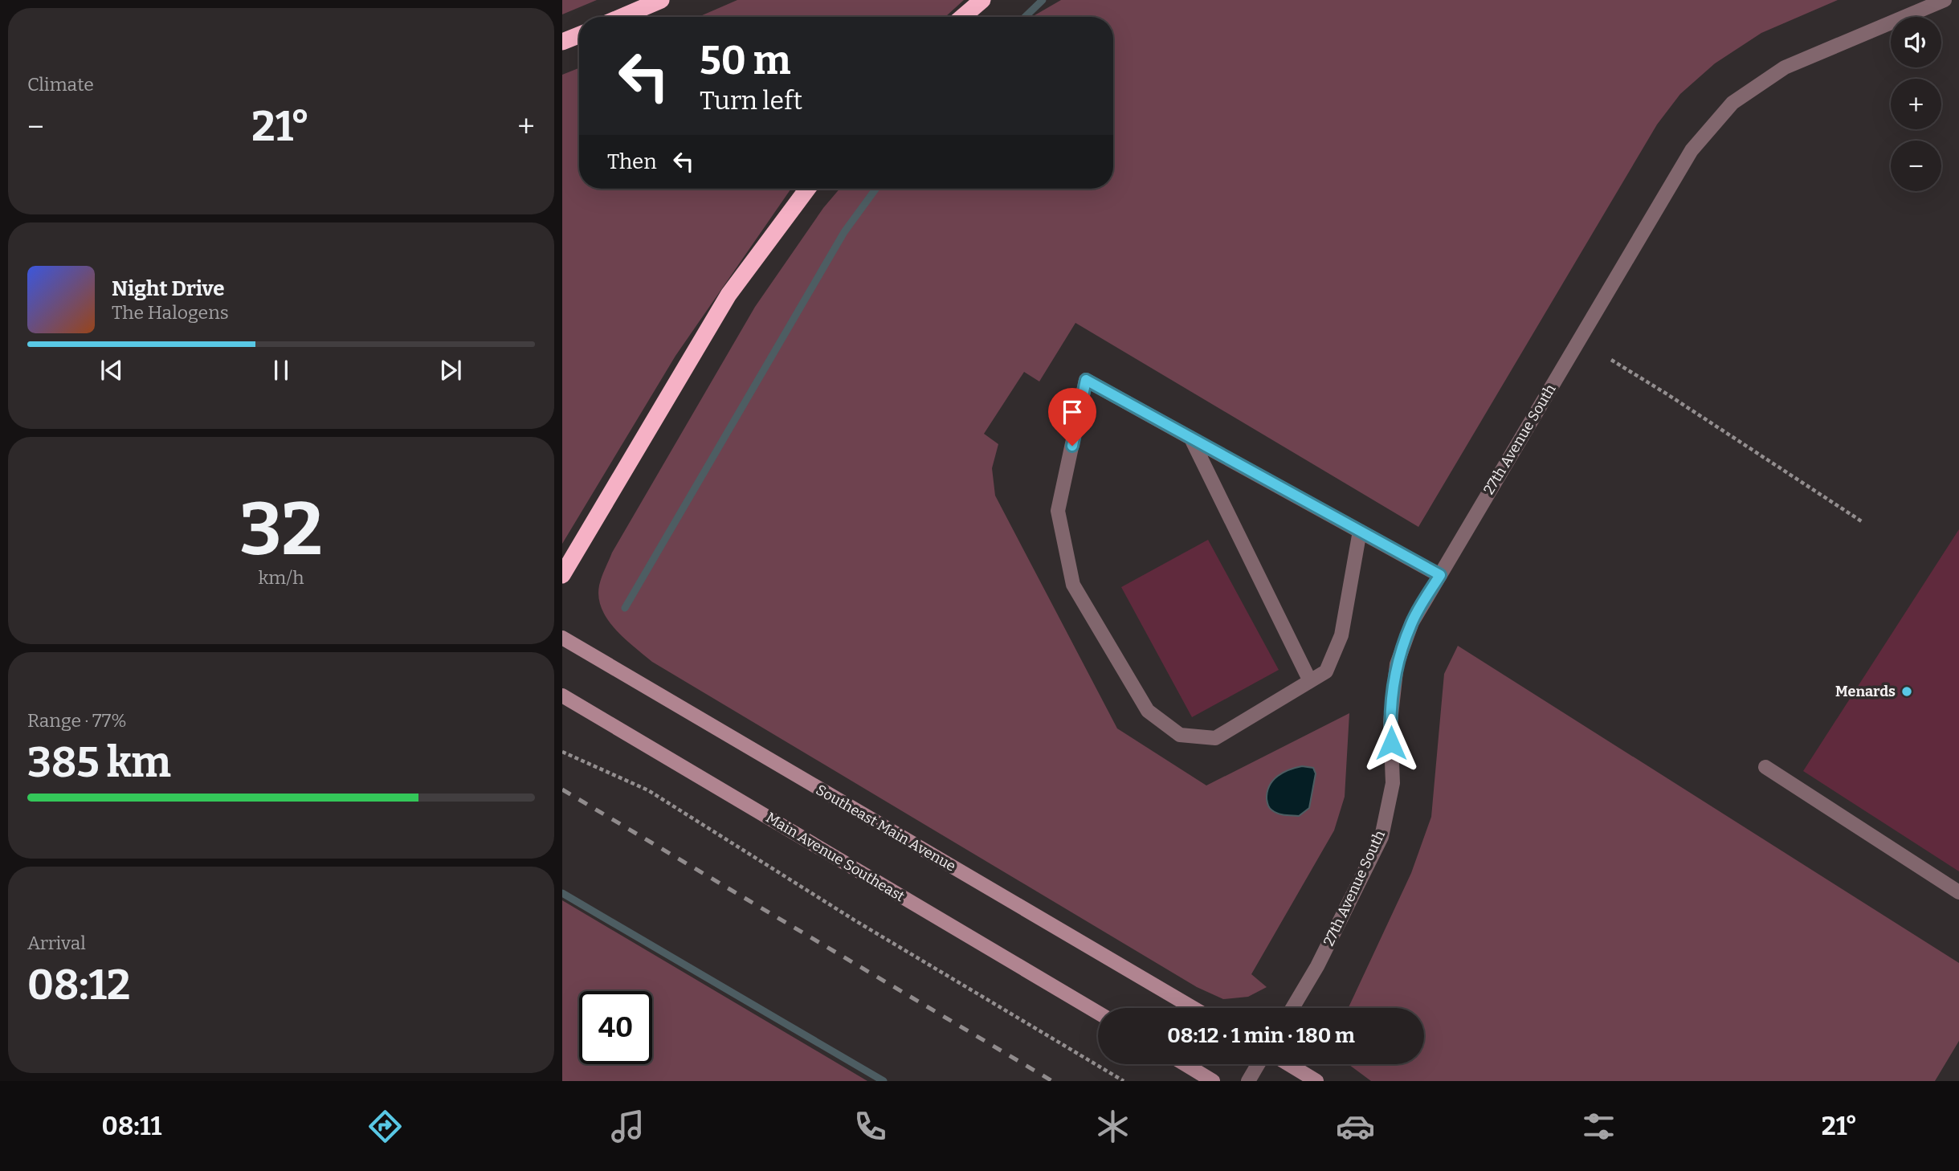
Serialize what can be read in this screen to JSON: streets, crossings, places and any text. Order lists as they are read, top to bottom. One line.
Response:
{"streets":{"main road":["Southeast Main Avenue","Main Avenue Southeast"],"street":["27th Avenue South"]},"places":["Menards"],"page":{"tile":["Climate",["32","km/h"],["Range · 77%","385 km"],["Arrival","08:12"]],"map_buttons":["+","−"],"turn":["50 m","Turn left"],"heat":["−","21°","+"],"then":"Then","song":["Night Drive","The Halogens"],"limit":"40","trip":"08:12 · 1 min · 180 m","tabs":["08:11","21°"]}}
